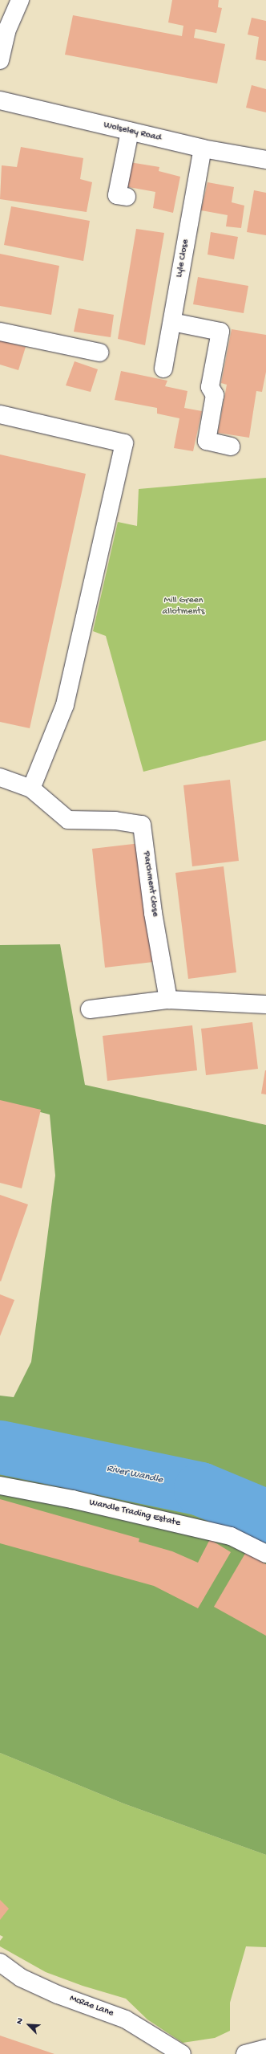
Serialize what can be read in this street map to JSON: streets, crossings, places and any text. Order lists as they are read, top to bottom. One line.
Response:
{"streets":{"street":["Wolseley Road","Lyle Close","Parchment Close","Wandle Trading Estate","McRae Lane"]},"crossings":[["Wolseley Road","Lyle Close"]],"water":["River Wandle"],"parks":["Mill Green allotments"],"north":"top left"}
